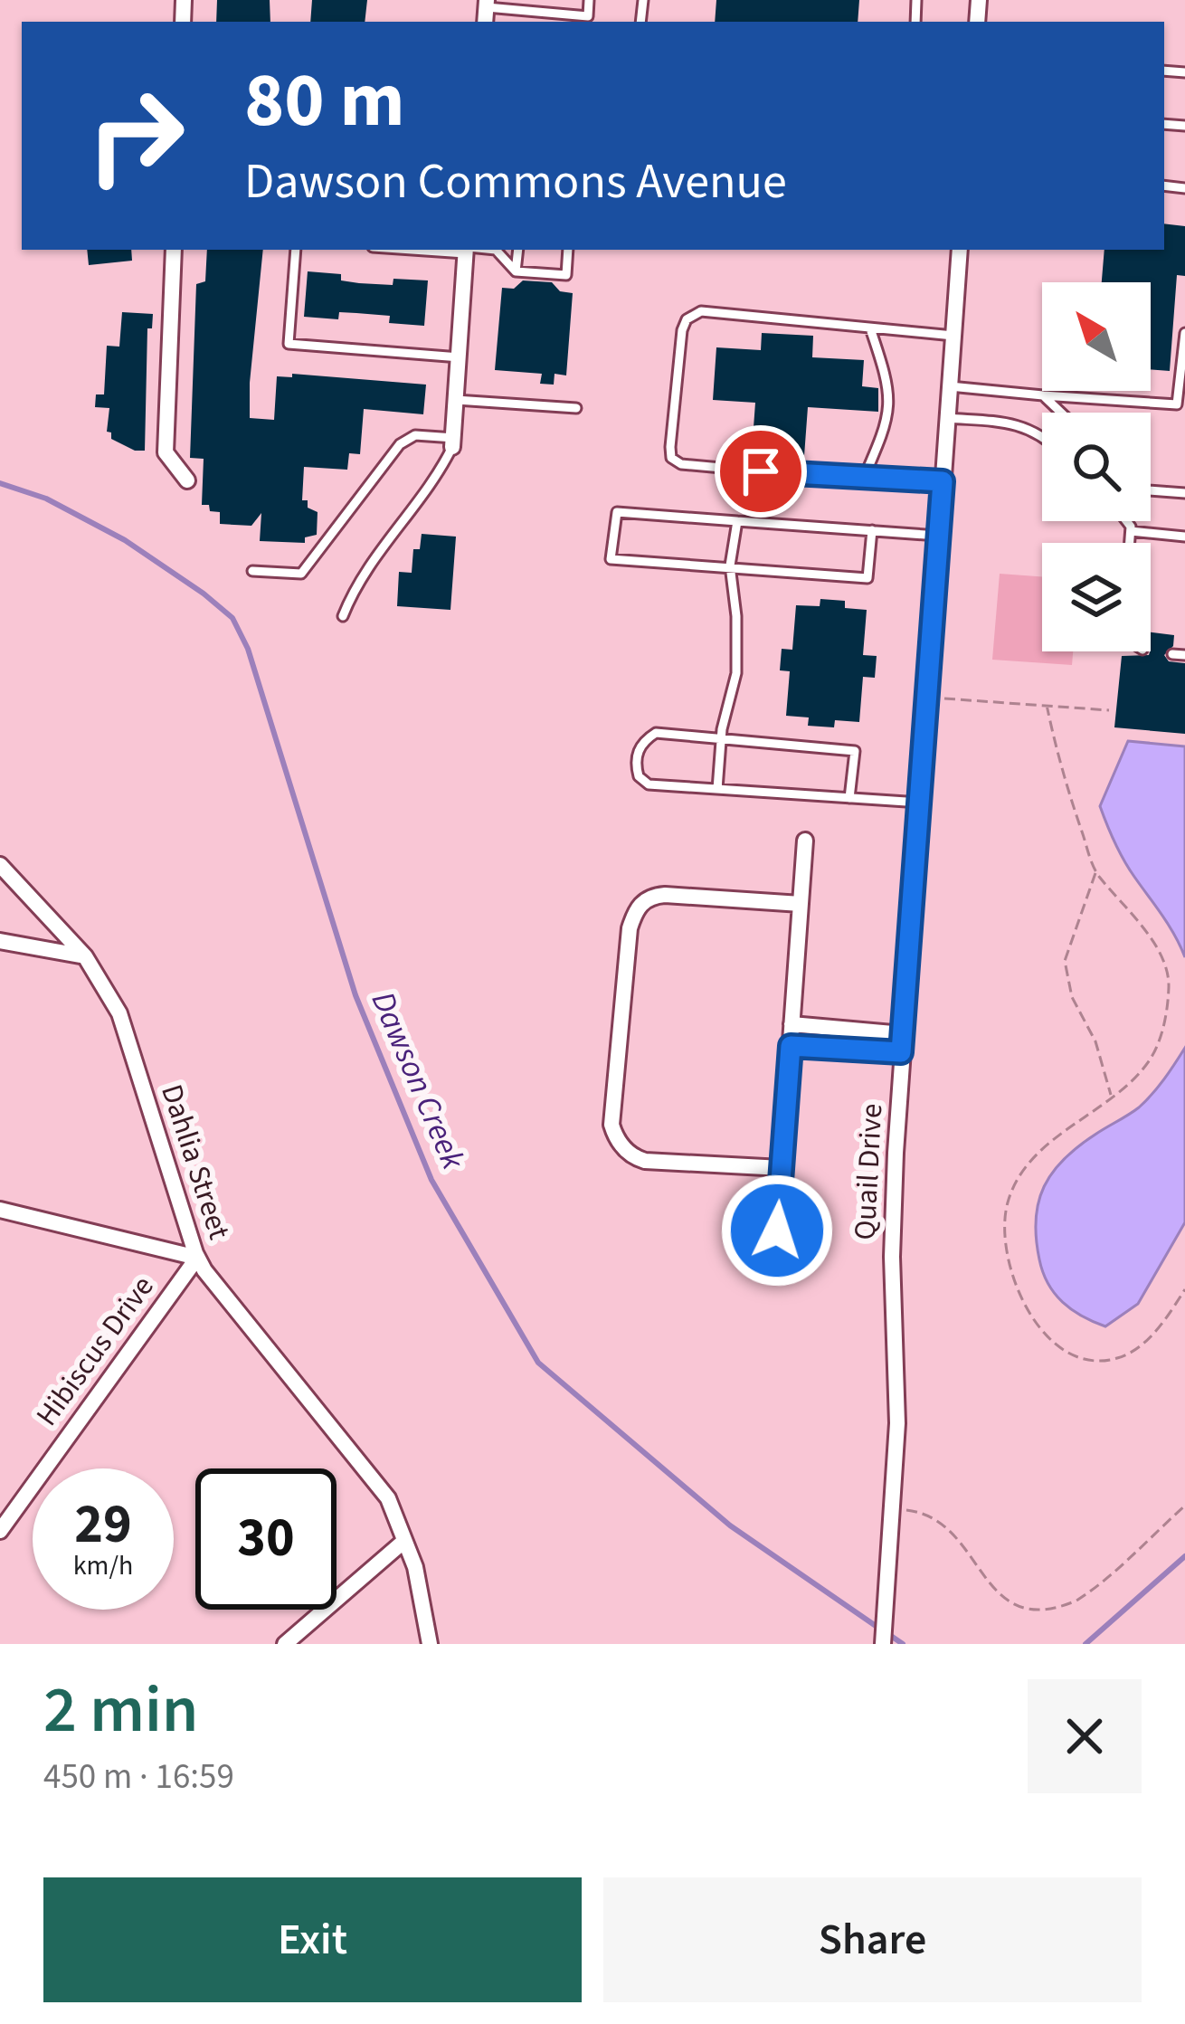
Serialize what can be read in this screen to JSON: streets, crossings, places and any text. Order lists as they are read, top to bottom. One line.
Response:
{"streets":{"street":["Dahlia Street","Quail Drive","Hibiscus Drive"]},"crossings":[["Dahlia Street","Hibiscus Drive"]],"water":["Dawson Creek"],"north":"top left","page":{"turn":["80 m","Dawson Commons Avenue"],"speed":"29 km/h","limit":"30","heading":["2 min","450 m · 16:59"],"buttons":["Exit","Share"]}}
